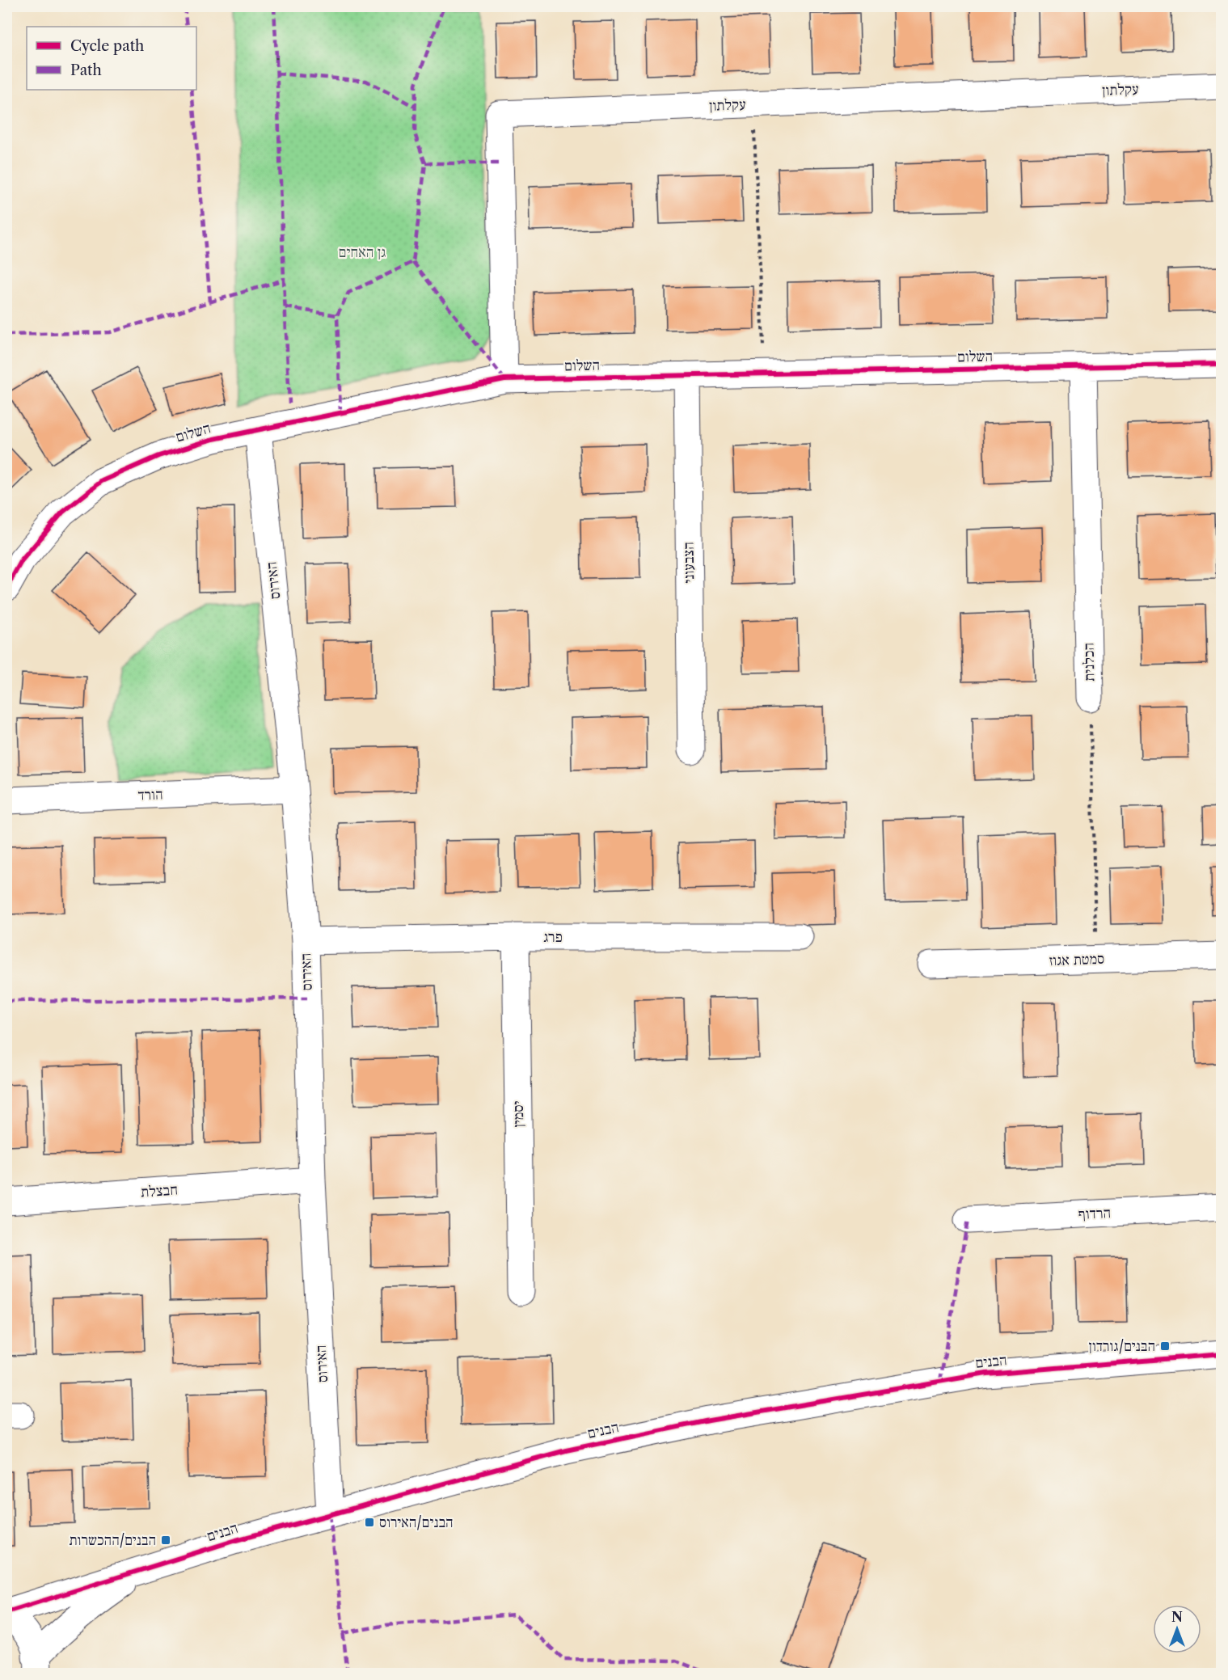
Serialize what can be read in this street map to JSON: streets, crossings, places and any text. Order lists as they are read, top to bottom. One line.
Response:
{"streets":{"street":["עקלתון","השלום","הצבעוני","האירוס","הכלנית","הורד","פרג","סמטת אגוז","יסמין","חבצלת","הרדוף","הבנים"]},"crossings":[["עקלתון","השלום"],["השלום","הצבעוני"],["השלום","האירוס"],["השלום","הכלנית"],["האירוס","הורד"],["האירוס","פרג"],["האירוס","חבצלת"],["האירוס","הבנים"],["הכלנית","סמטת אגוז"],["פרג","יסמין"]],"parks":["גן האחים"],"places":{"transit":["הבנים/גורדון","הבנים/האירוס","הבנים/ההכשרות"]},"legend":["Cycle path","Path"],"north":"top"}
